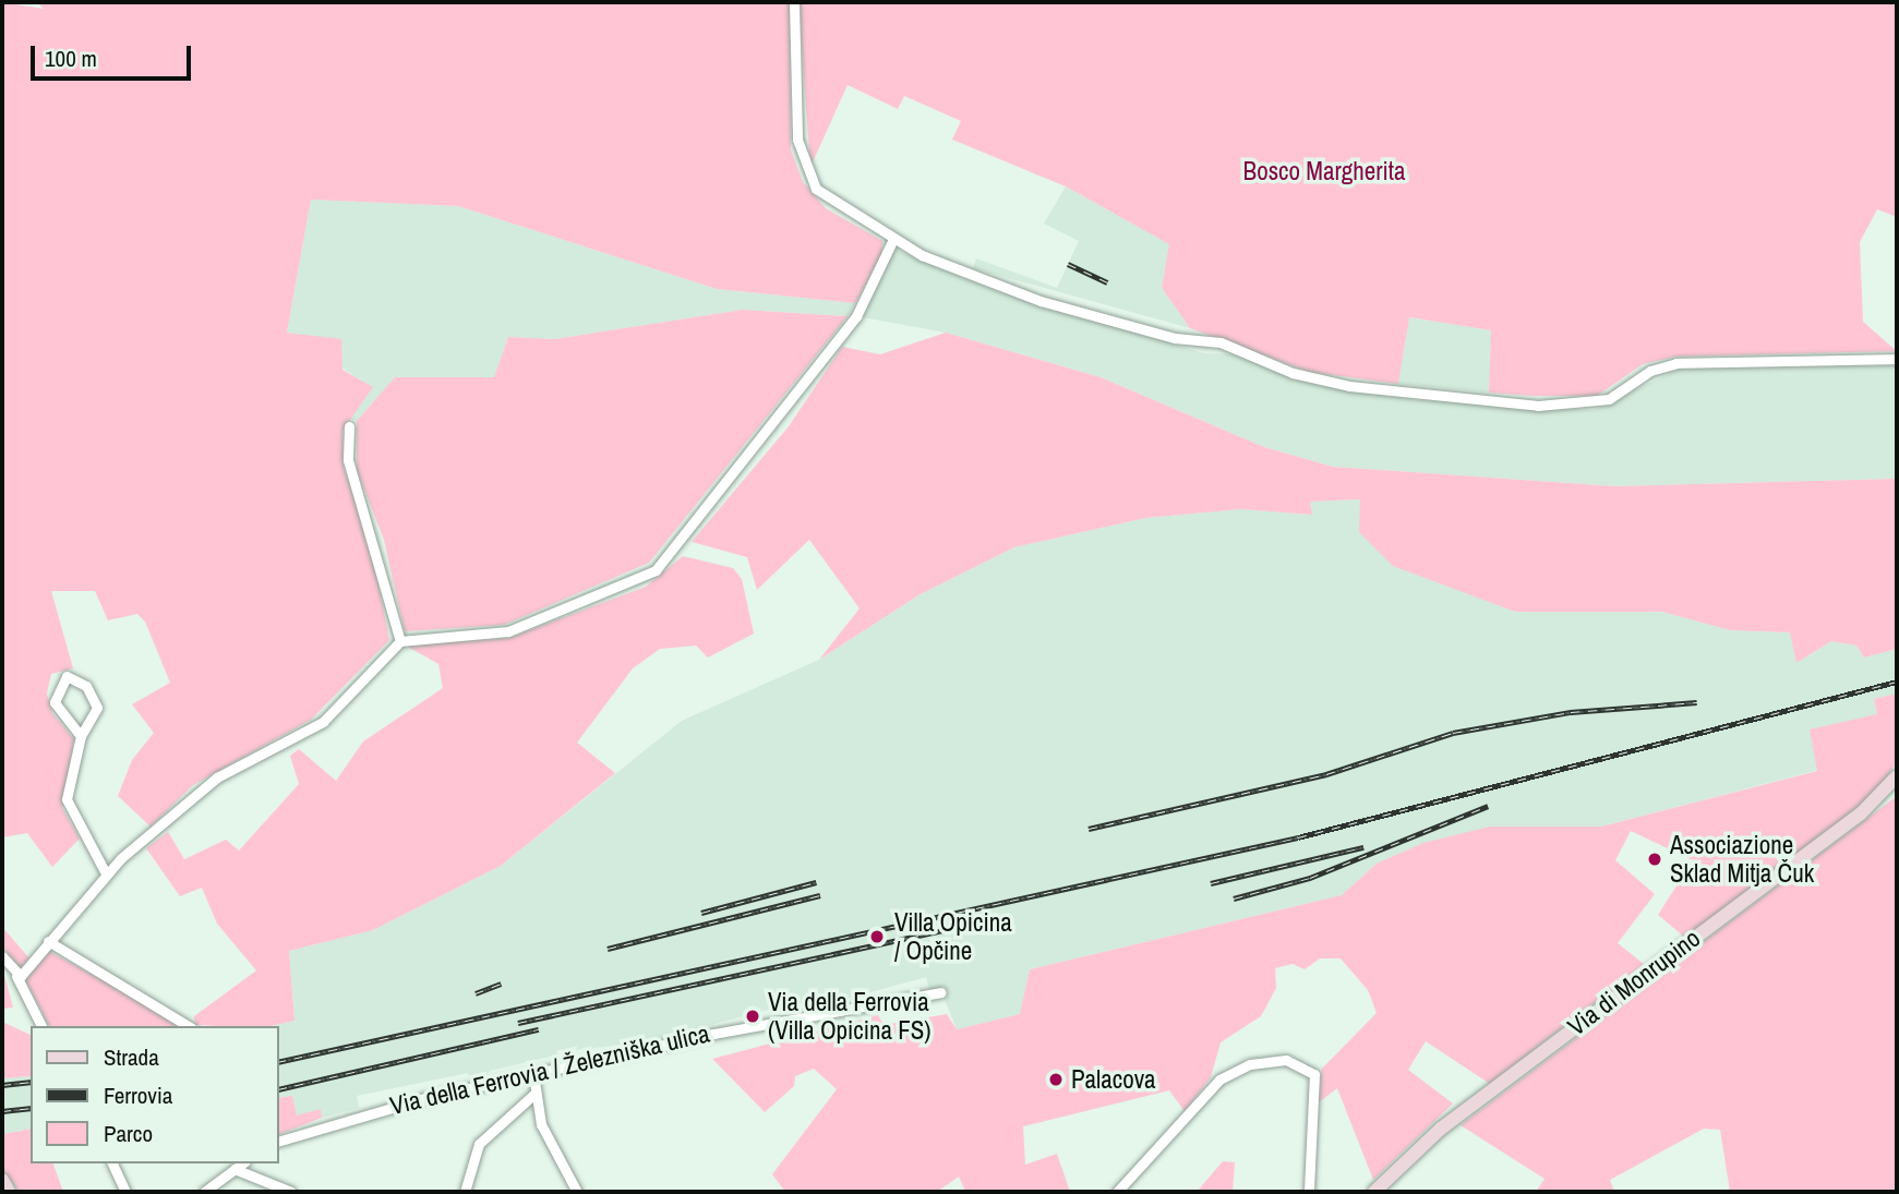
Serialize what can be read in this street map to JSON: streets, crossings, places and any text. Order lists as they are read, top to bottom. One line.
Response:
{"streets":{"main road":["Via di Monrupino"],"street":["Via della Ferrovia / Železniška ulica"]},"parks":["Bosco Margherita"],"places":["Associazione Sklad Mitja Čuk","Villa Opicina / Opčine","Via della Ferrovia (Villa Opicina FS)","Palacova"],"legend":["Strada","Ferrovia","Parco"],"scale_bar":"100 m"}
